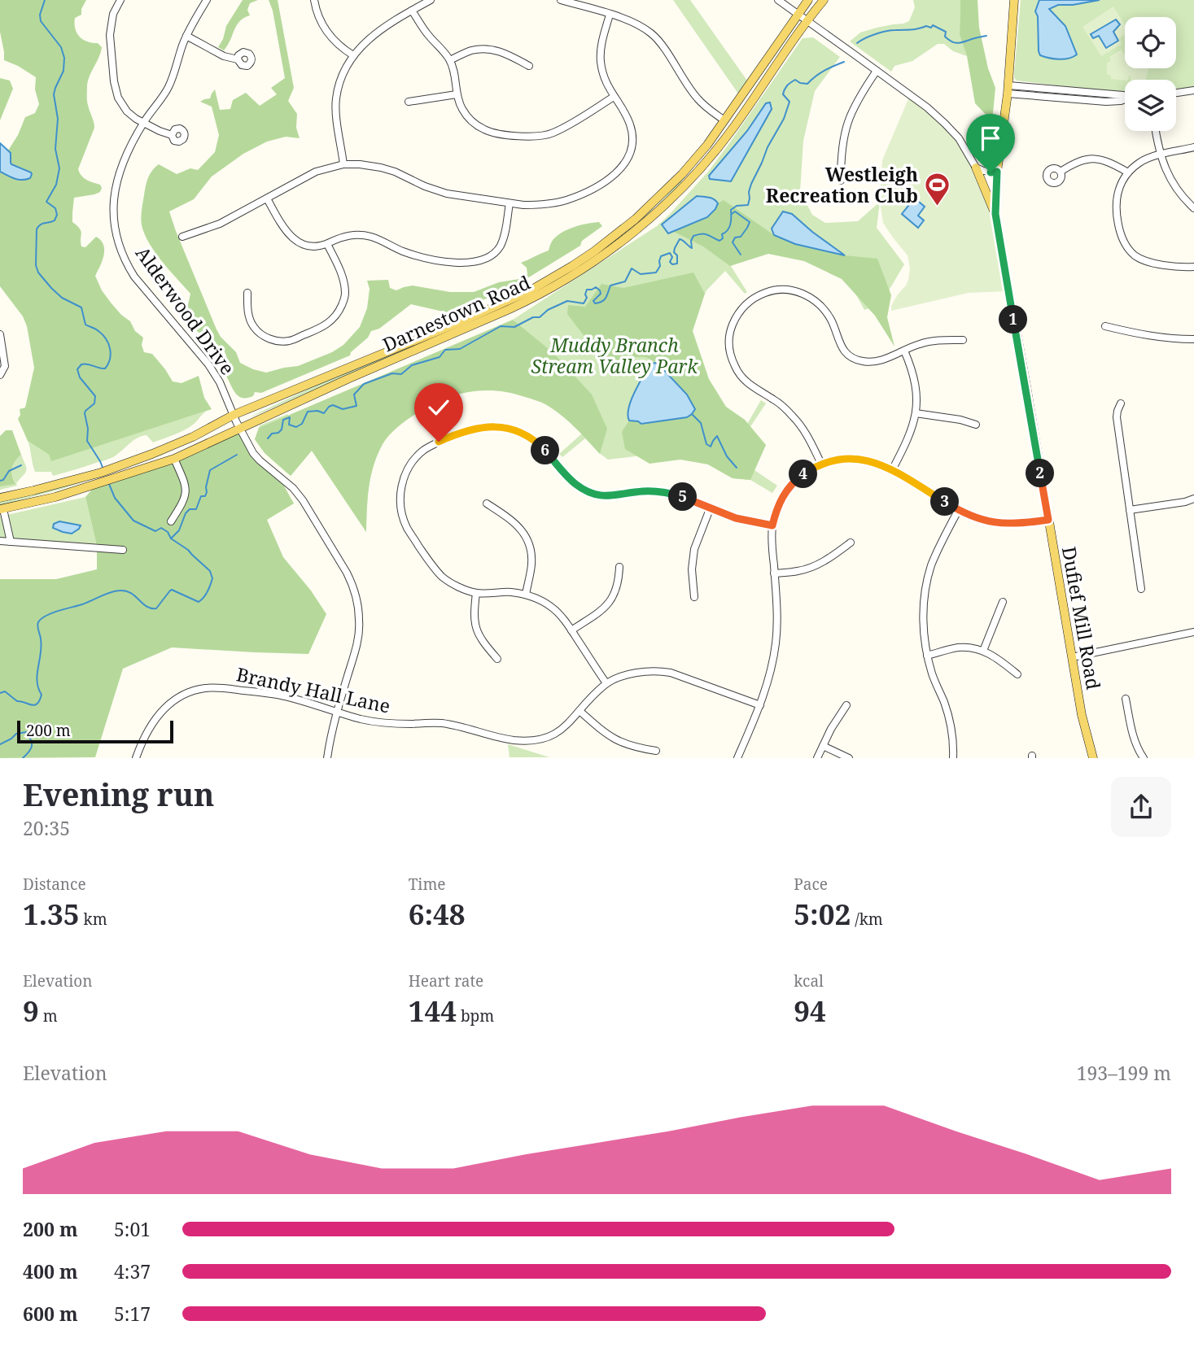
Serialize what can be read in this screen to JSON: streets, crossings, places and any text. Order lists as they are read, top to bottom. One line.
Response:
{"streets":{"main road":["Darnestown Road","Dufief Mill Road"],"street":["Alderwood Drive","Brandy Hall Lane"]},"crossings":[["Alderwood Drive","Darnestown Road"],["Alderwood Drive","Brandy Hall Lane"]],"parks":["Muddy Branch Stream Valley Park"],"places":{"sports":["Westleigh Recreation Club"]},"scale_bar":"200 m","page":{"pins":["1","6","2","4","5","3"],"scale":"200 m","heading":["Evening run","20:35"],"stats":[["Distance","1.35 km"],["Time","6:48"],["Pace","5:02 /km"],["Elevation","9 m"],["Heart rate","144 bpm"],["kcal","94"]],"chart":["Elevation","193–199 m"],"list":[{"name":"200 m","note":"5:01"},{"name":"400 m","note":"4:37"},{"name":"600 m","note":"5:17"}]}}
